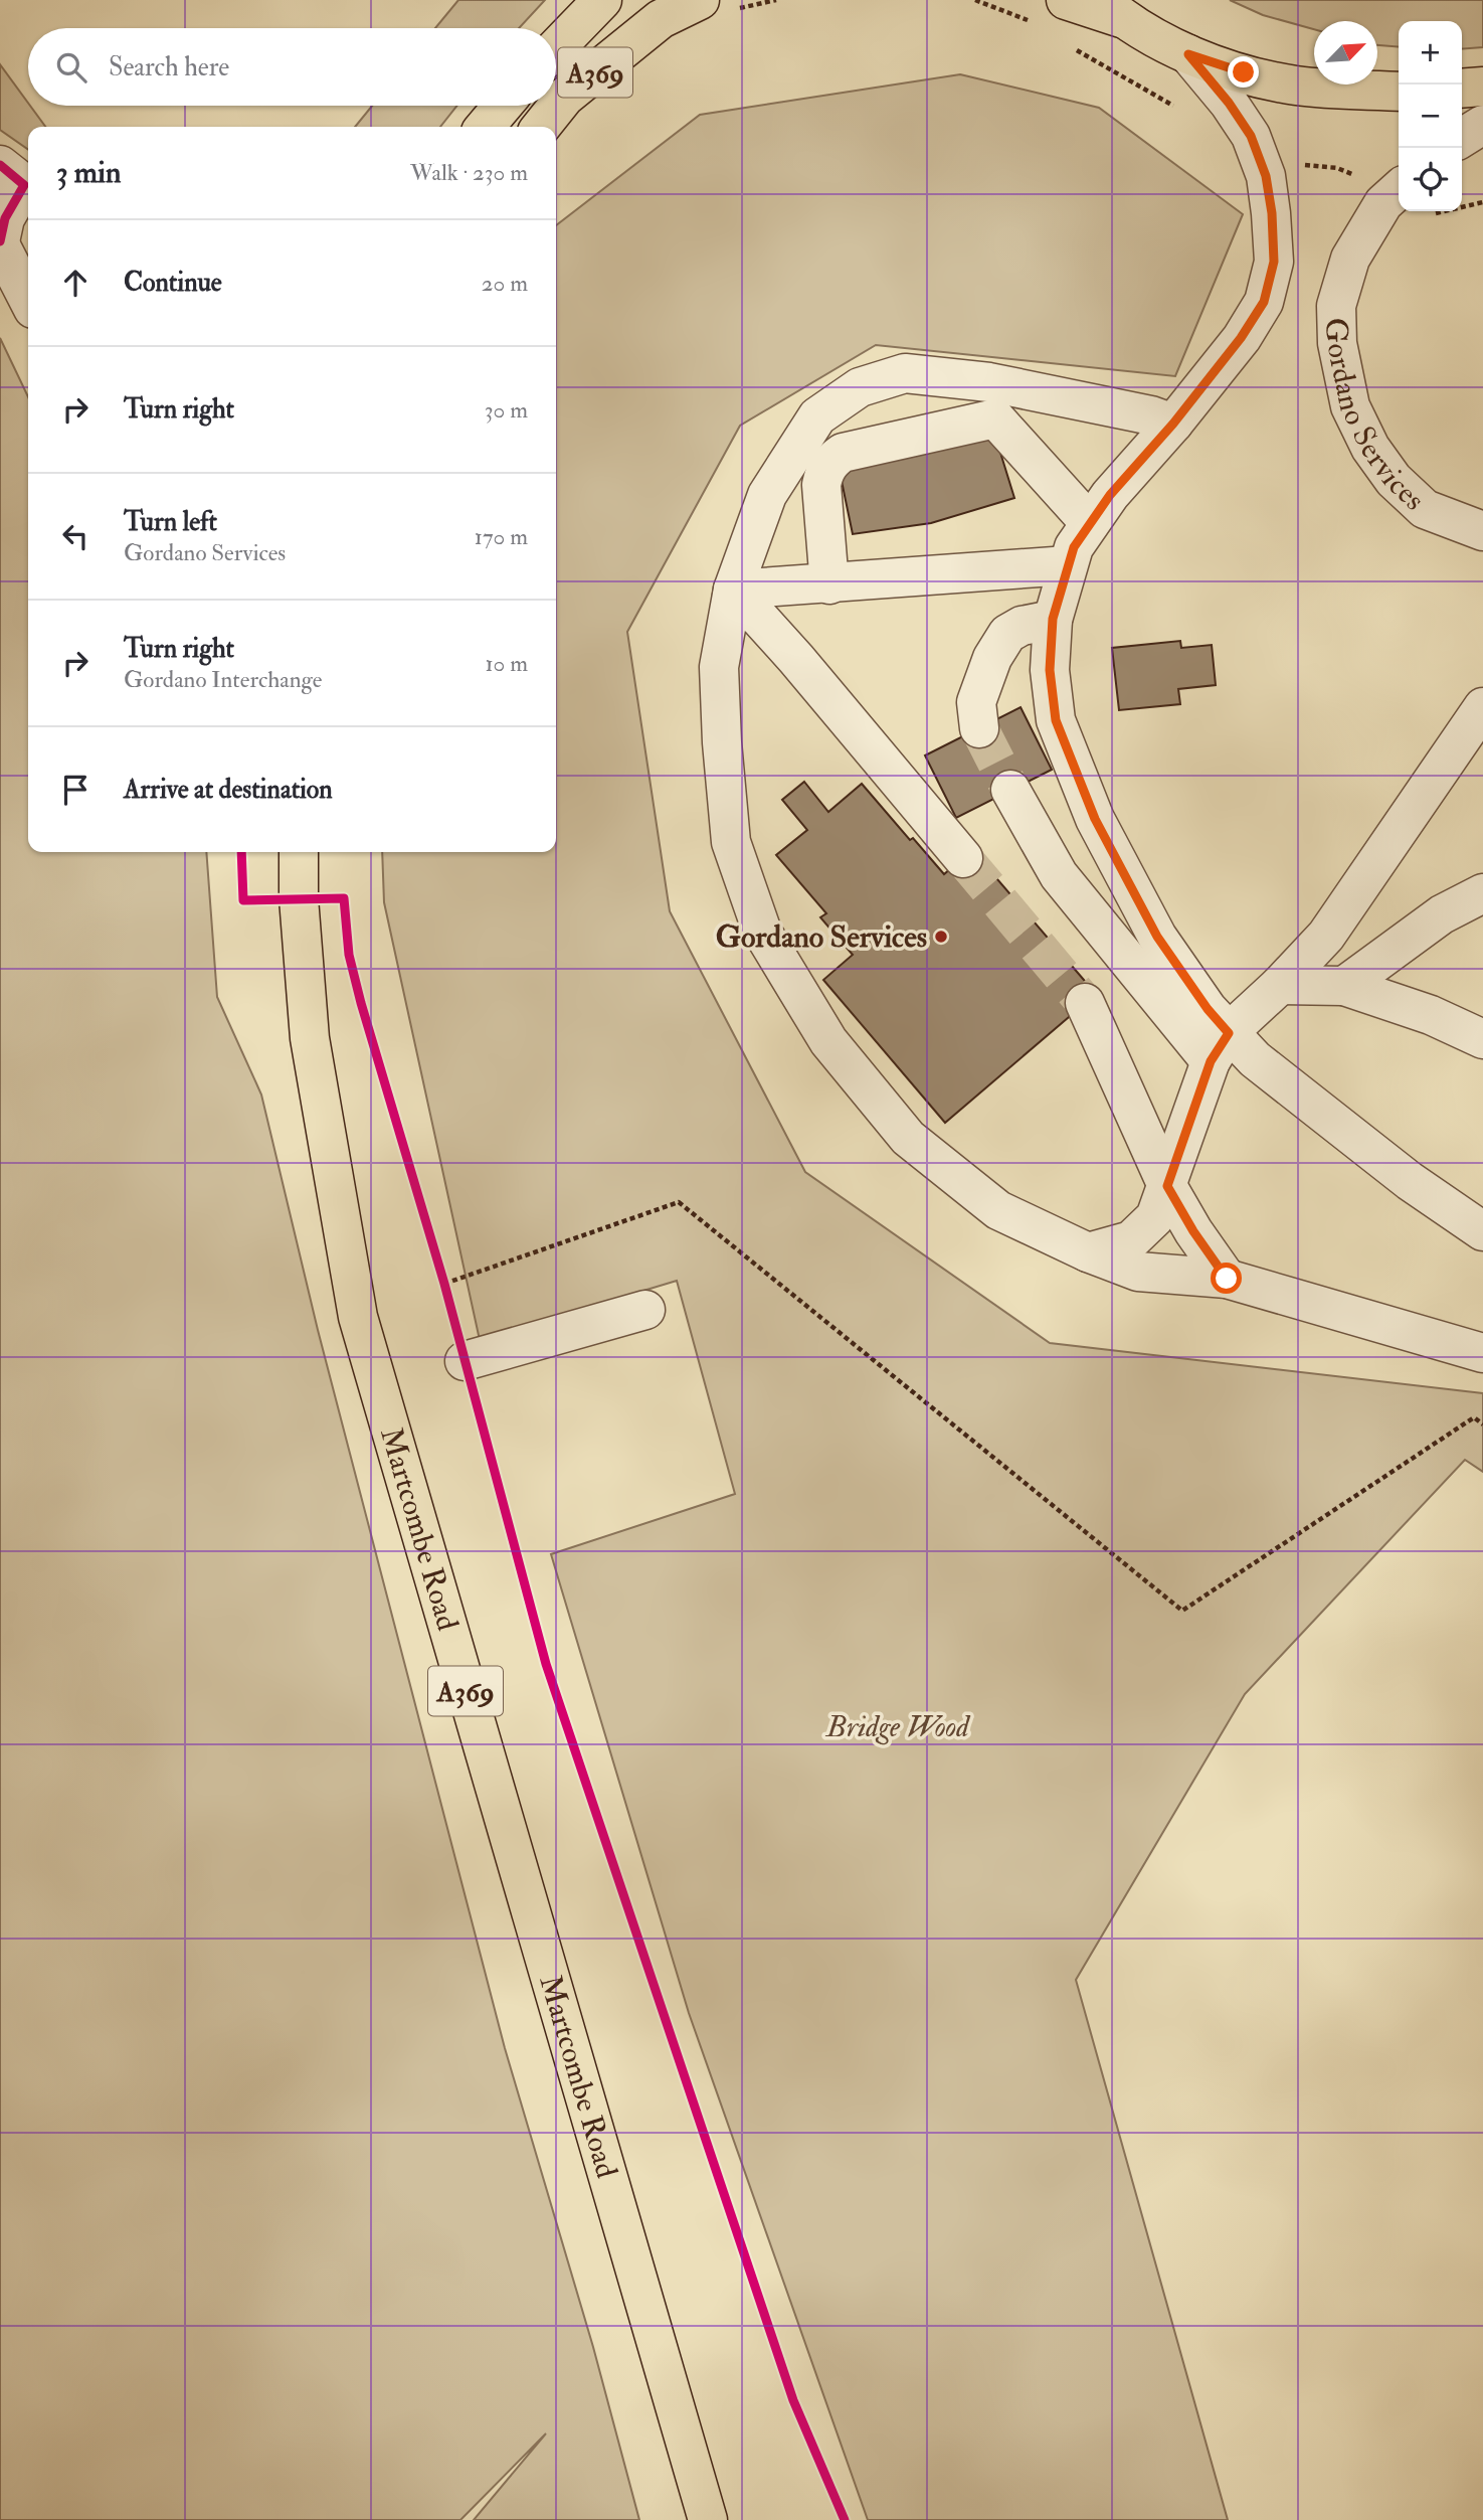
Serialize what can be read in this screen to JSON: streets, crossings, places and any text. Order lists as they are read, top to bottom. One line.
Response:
{"streets":{"main road":["A369","Martcombe Road"],"lane":["Gordano Services"]},"parks":["Bridge Wood"],"places":["Gordano Services"],"north":"top right","page":{"map_buttons":["+","−"],"search":"Search here","heading":["3 min","Walk · 230 m"],"list":[["Continue","20 m"],["Turn right","30 m"],["Turn left","Gordano Services","170 m"],["Turn right","Gordano Interchange","10 m"],"Arrive at destination"]}}
